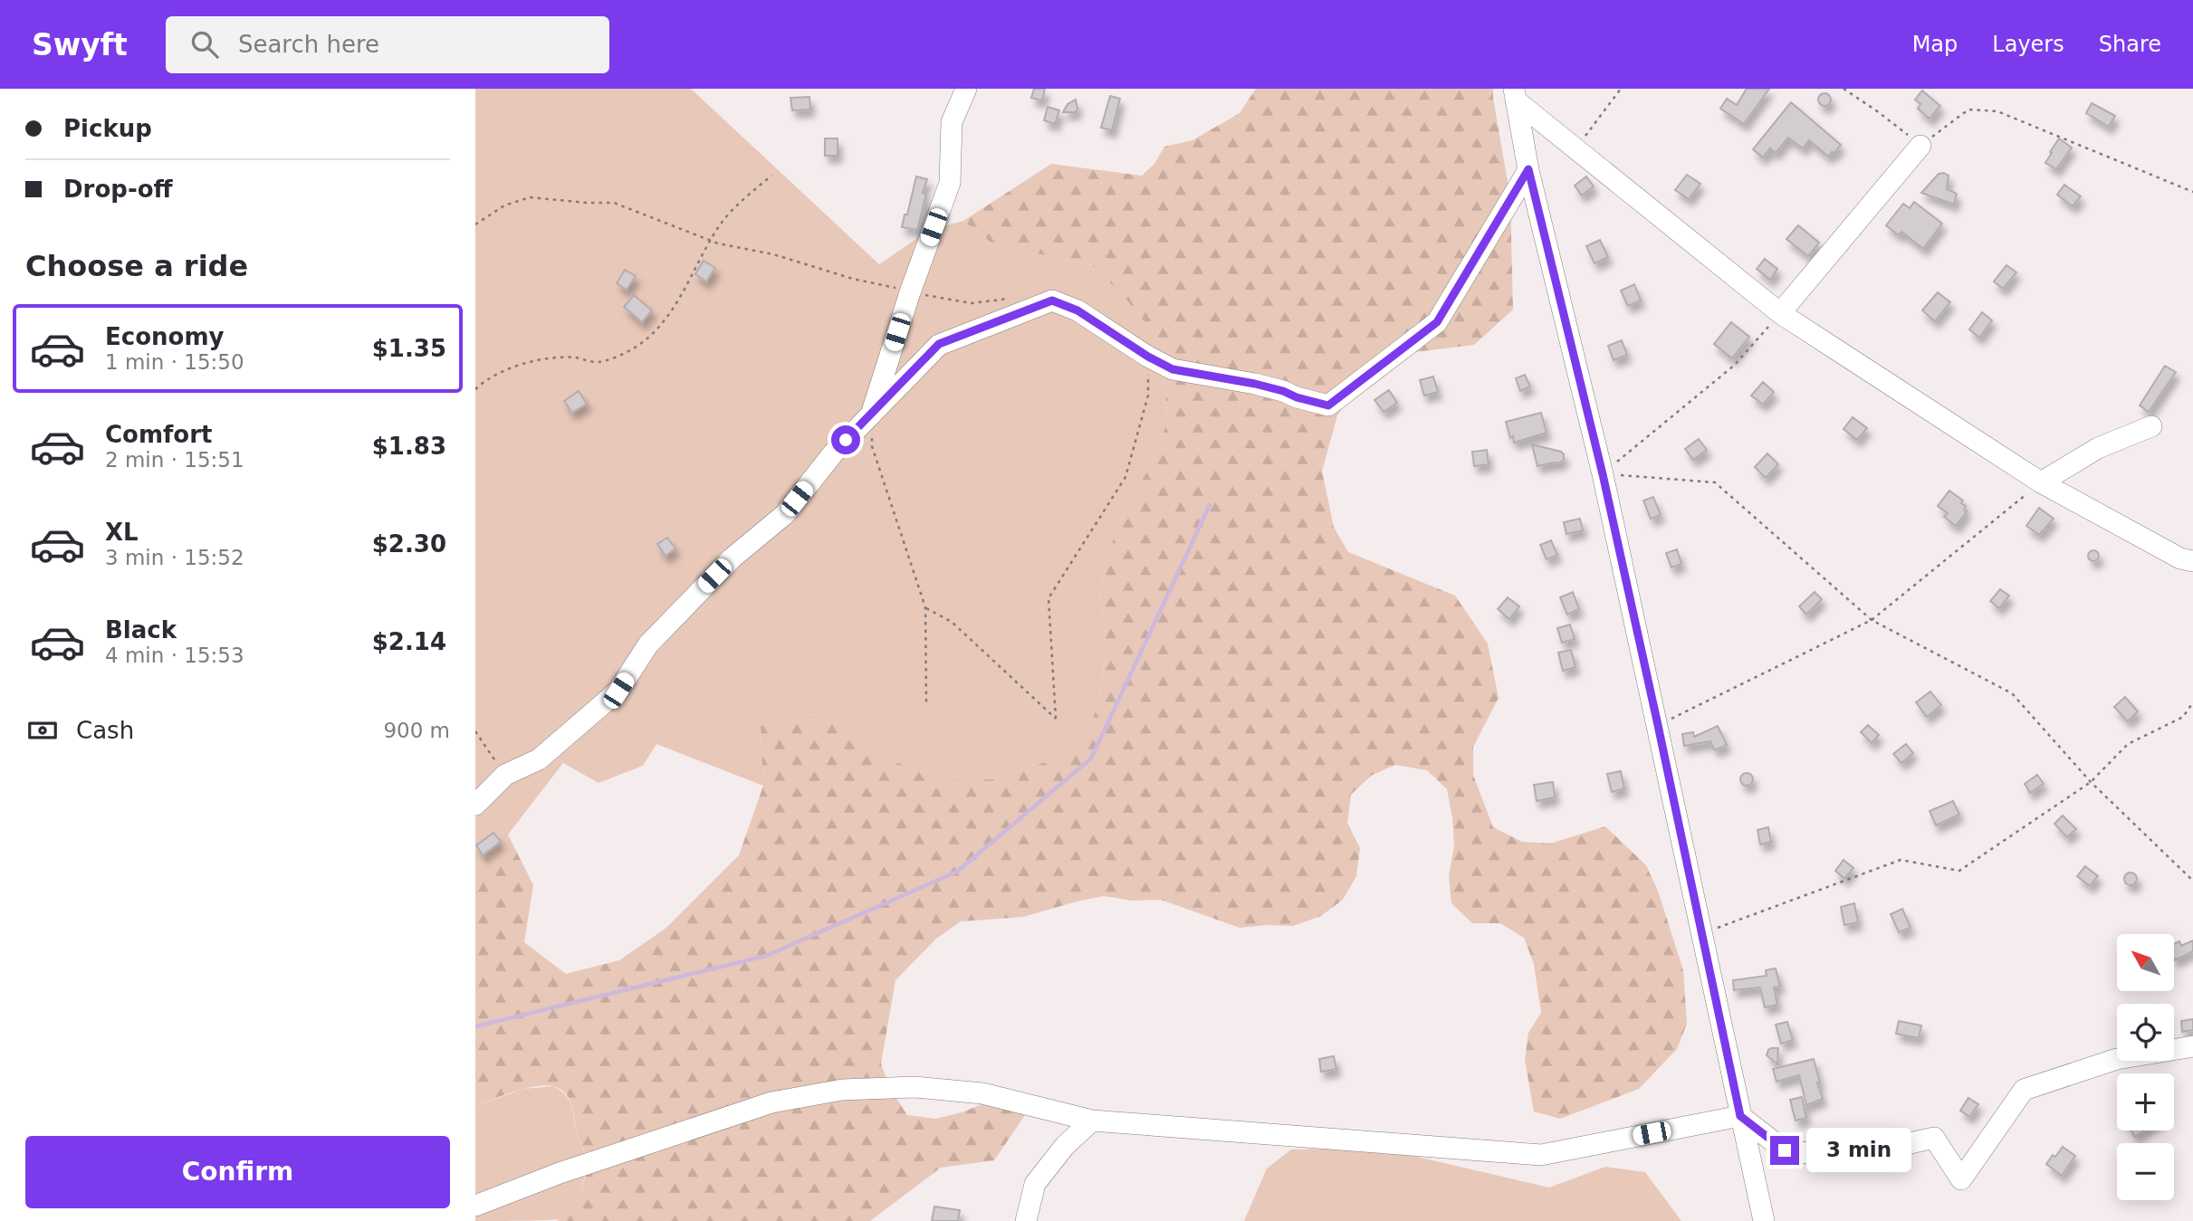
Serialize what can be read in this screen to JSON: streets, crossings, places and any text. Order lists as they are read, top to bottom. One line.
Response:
{"north":"top left","page":{"header":"Swyft","search":"Search here","nav":["Map","Layers","Share"],"banner":["Pickup","Drop-off"],"heading":"Choose a ride","list":[{"name":"Economy","note":"1 min · 15:50","value":"$1.35"},{"name":"Comfort","note":"2 min · 15:51","value":"$1.83"},{"name":"XL","note":"3 min · 15:52","value":"$2.30"},{"name":"Black","note":"4 min · 15:53","value":"$2.14"}],"pay":["Cash","900 m"],"map_buttons":["+","−"],"buttons":"Confirm","bubble":"3 min"}}
